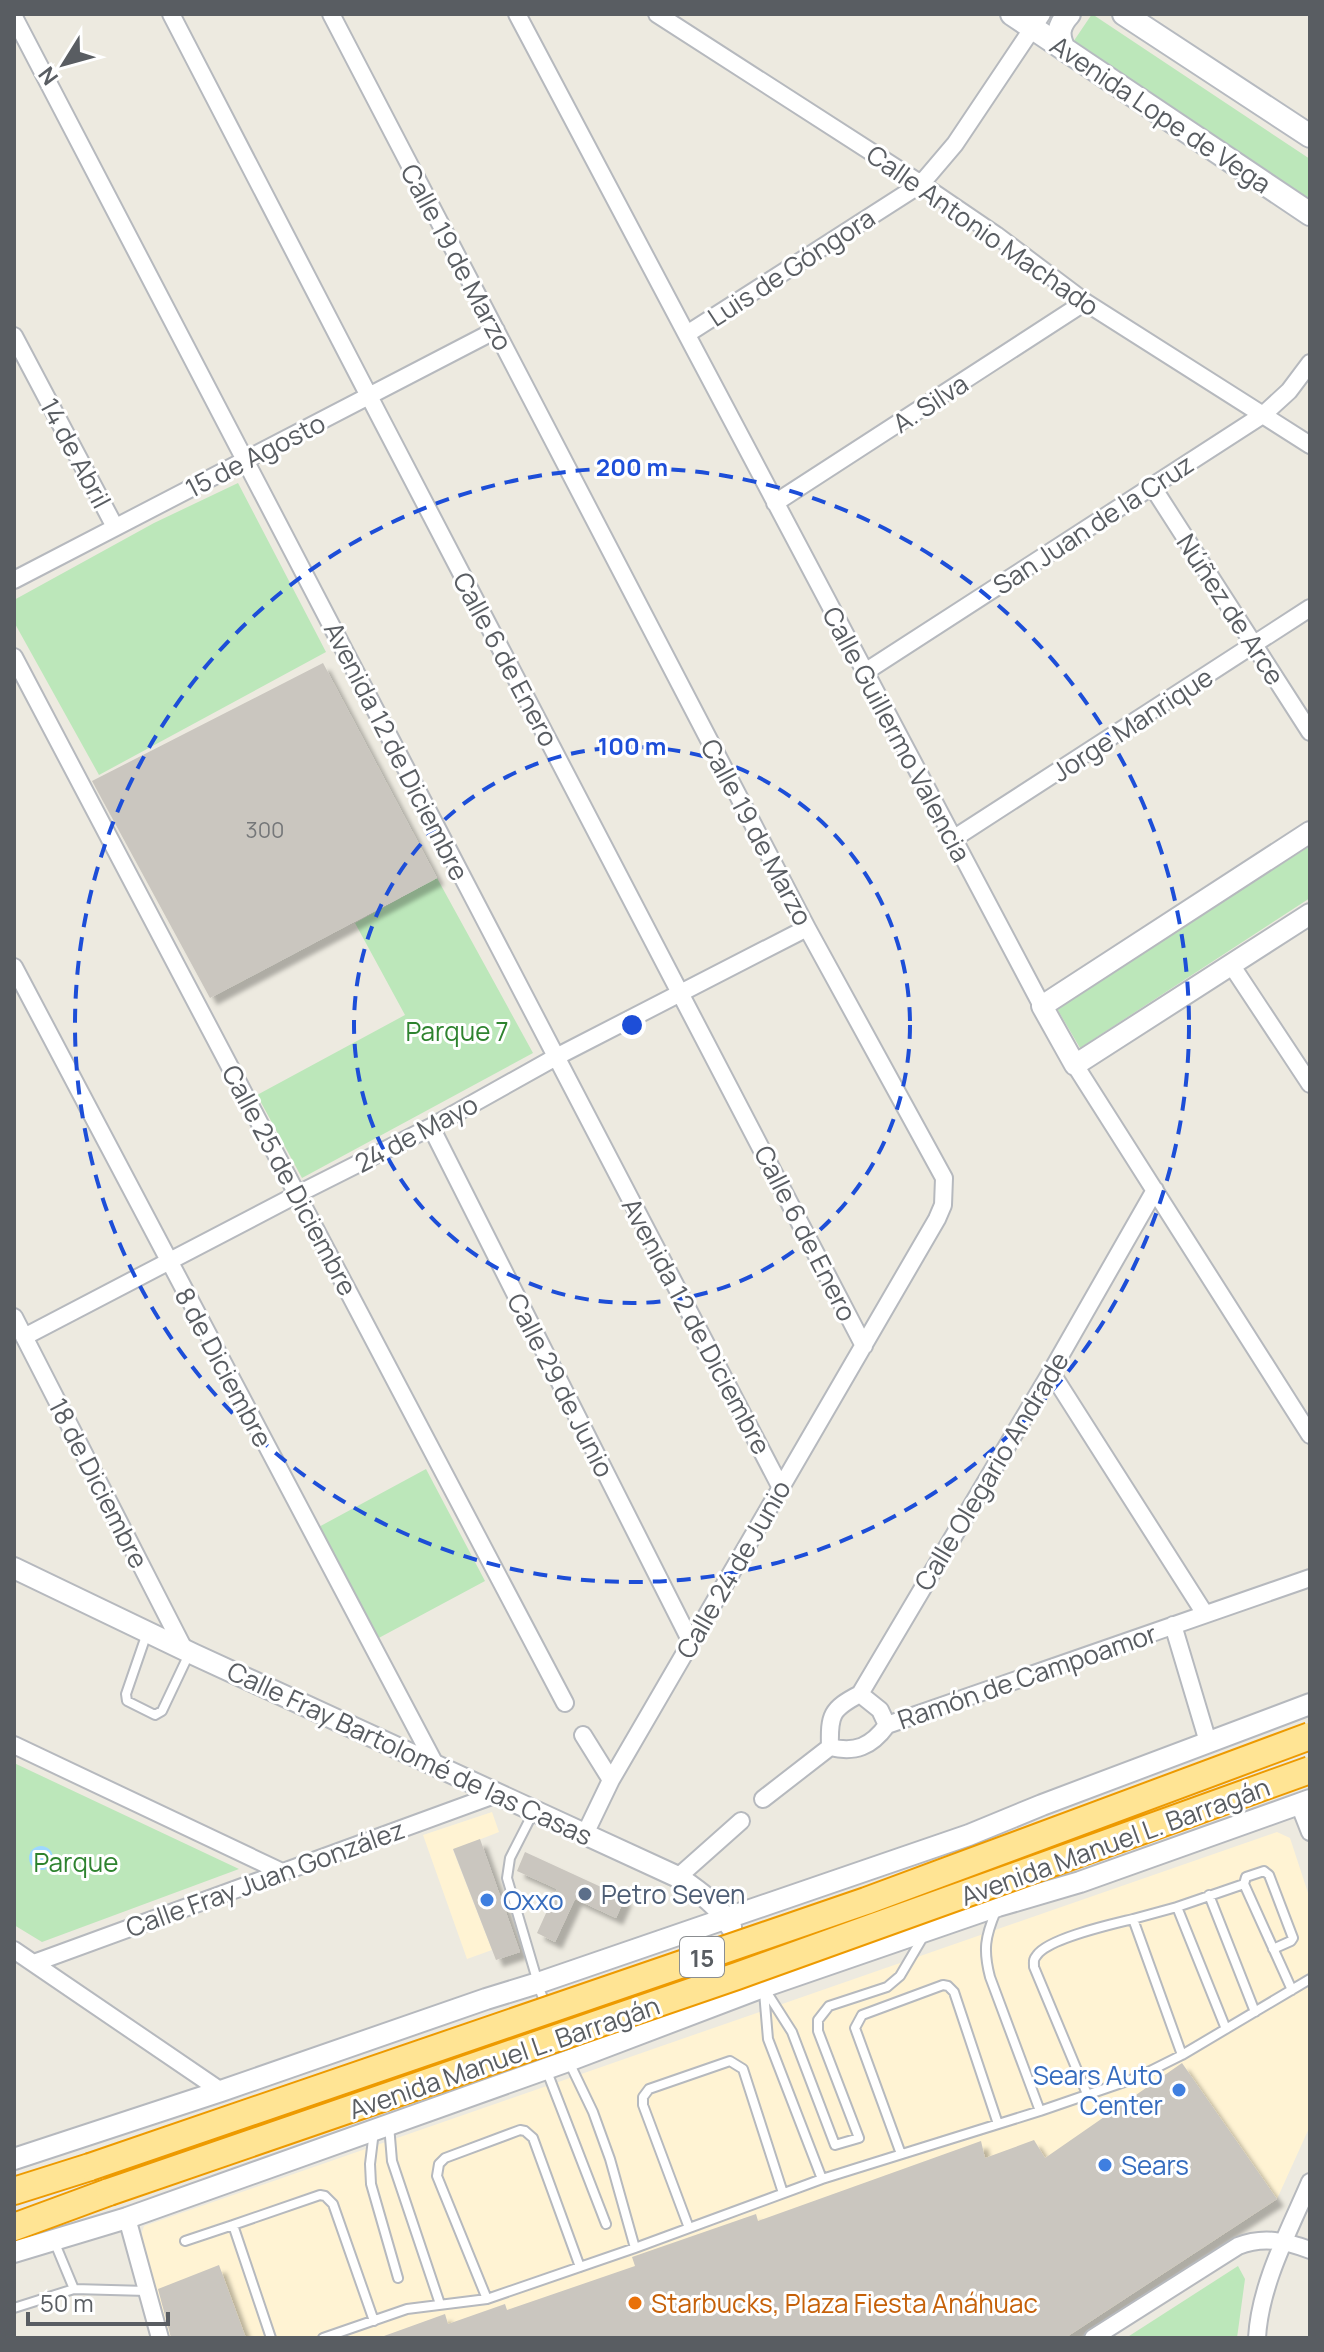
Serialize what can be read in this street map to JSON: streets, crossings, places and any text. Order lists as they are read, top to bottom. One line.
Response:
{"streets":{"highway":["Avenida Manuel L. Barragán","15"],"main road":["Avenida Lope de Vega"],"street":["Calle Antonio Machado","Calle 19 de Marzo","Luis de Góngora","A. Silva","14 de Abril","15 de Agosto","San Juan de la Cruz","Núñez de Arce","Calle 6 de Enero","Jorge Manrique","Calle Guillermo Valencia","Avenida 12 de Diciembre","24 de Mayo","Calle 25 de Diciembre","8 de Diciembre","Calle 29 de Junio","Calle Olegario Andrade","18 de Diciembre","Calle 24 de Junio","Ramón de Campoamor","Calle Fray Bartolomé de las Casas","Calle Fray Juan González"]},"crossings":[["Avenida Lope de Vega","Luis de Góngora"],["Calle Antonio Machado","Luis de Góngora"],["Calle Antonio Machado","A. Silva"],["Calle Antonio Machado","San Juan de la Cruz"],["Calle 19 de Marzo","15 de Agosto"],["Calle 19 de Marzo","24 de Mayo"],["Calle 19 de Marzo","Calle 24 de Junio"],["Luis de Góngora","Calle Guillermo Valencia"],["A. Silva","Calle Guillermo Valencia"],["14 de Abril","15 de Agosto"],["15 de Agosto","Calle 6 de Enero"],["15 de Agosto","Avenida 12 de Diciembre"],["San Juan de la Cruz","Núñez de Arce"],["San Juan de la Cruz","Calle Guillermo Valencia"],["Núñez de Arce","Jorge Manrique"],["Calle 6 de Enero","24 de Mayo"],["Calle 6 de Enero","Calle 24 de Junio"],["Jorge Manrique","Calle Guillermo Valencia"],["Calle Guillermo Valencia","Calle Olegario Andrade"],["Avenida 12 de Diciembre","24 de Mayo"],["Avenida 12 de Diciembre","Calle 24 de Junio"],["24 de Mayo","Calle 25 de Diciembre"],["24 de Mayo","8 de Diciembre"],["24 de Mayo","Calle 29 de Junio"],["24 de Mayo","18 de Diciembre"],["8 de Diciembre","Calle Fray Bartolomé de las Casas"],["Calle 29 de Junio","Calle 24 de Junio"],["Calle Olegario Andrade","Ramón de Campoamor"],["18 de Diciembre","Calle Fray Bartolomé de las Casas"],["Calle 24 de Junio","Calle Fray Bartolomé de las Casas"],["Calle Fray Bartolomé de las Casas","Calle Fray Juan González"]],"parks":["Parque 7","Parque"],"places":["Petro Seven","Oxxo","Sears Auto Center","Sears","Starbucks, Plaza Fiesta Anáhuac"],"house_numbers":["300"],"scale_bar":"50 m","north":"bottom left","rings":["200 m","100 m"]}
